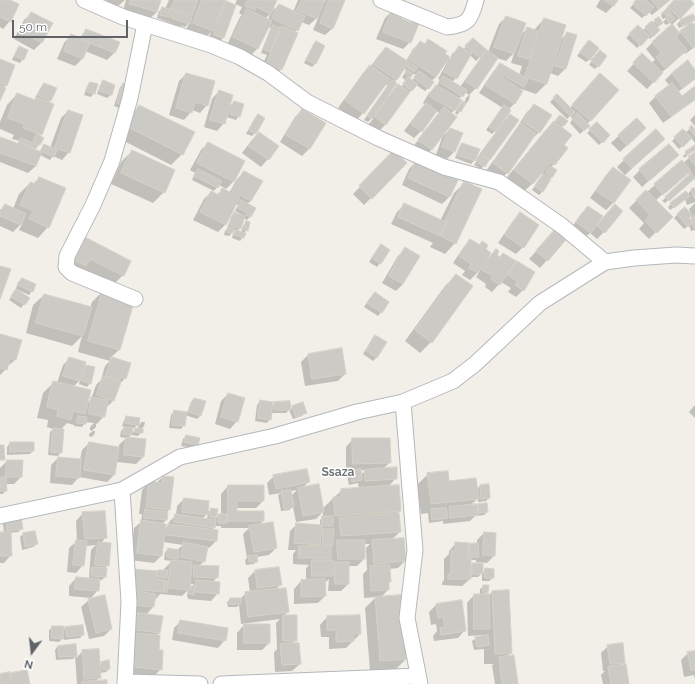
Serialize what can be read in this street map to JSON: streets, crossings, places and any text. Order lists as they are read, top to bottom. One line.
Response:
{"districts":["Ssaza"],"scale_bar":"50 m","north":"bottom"}
